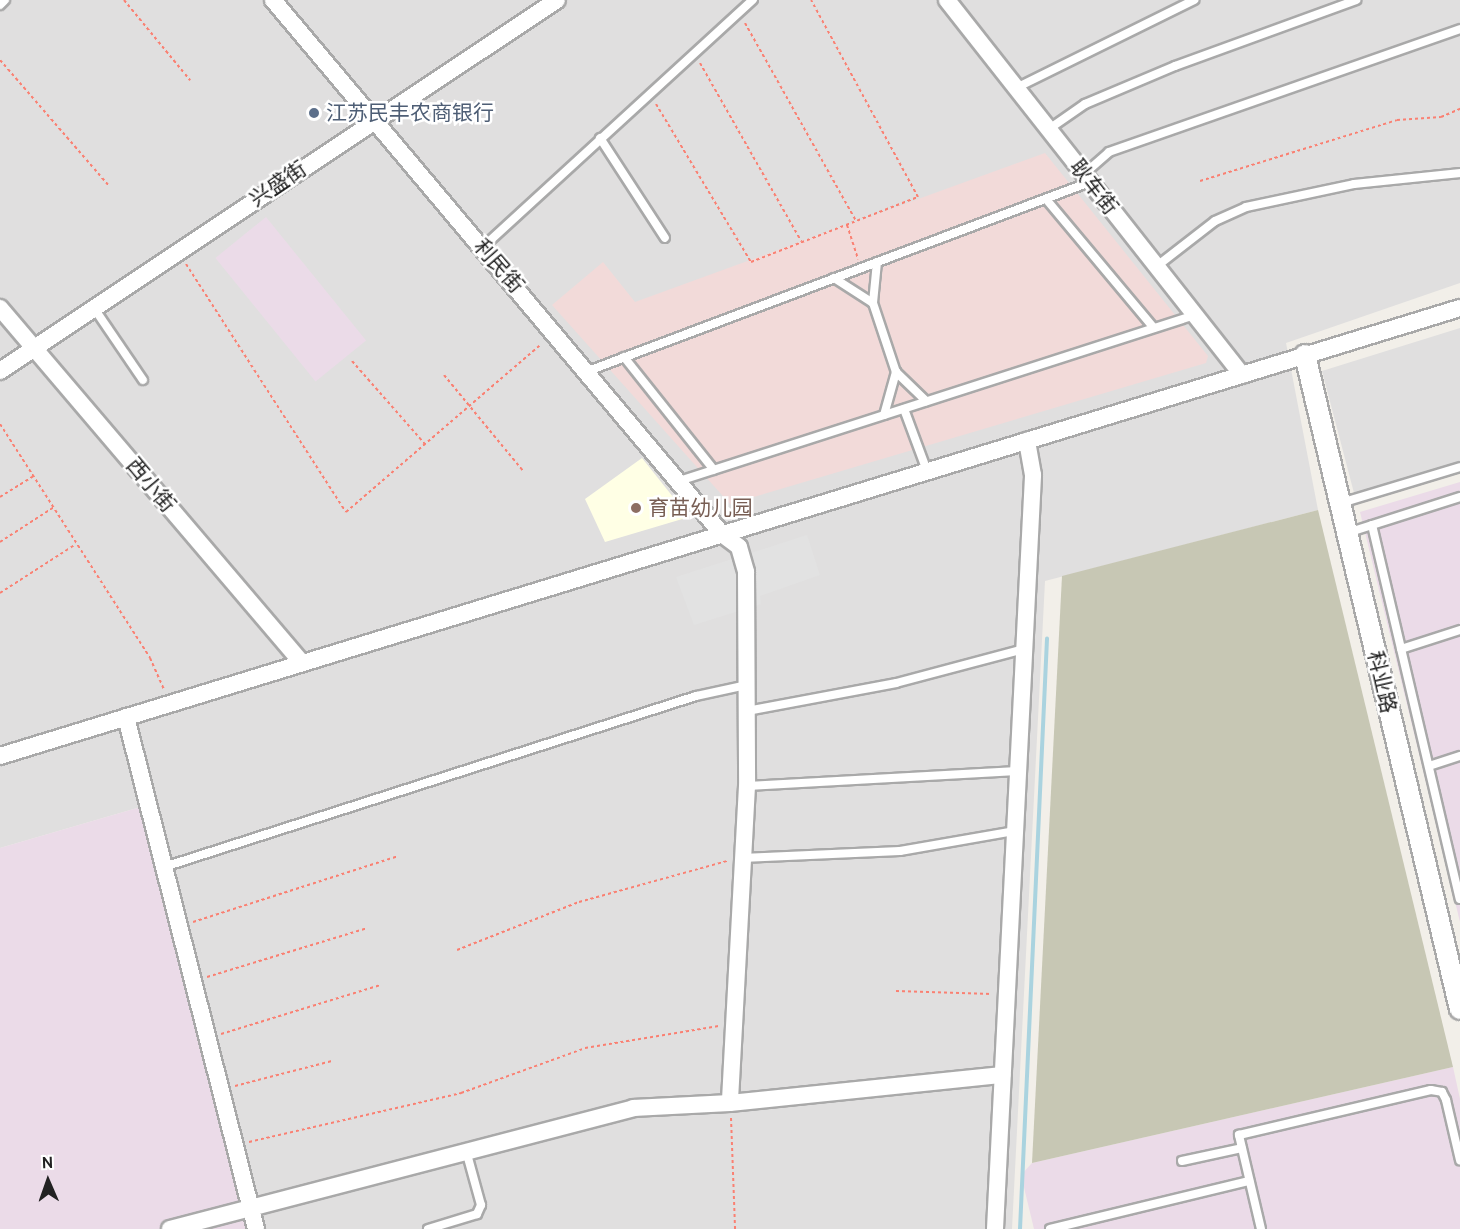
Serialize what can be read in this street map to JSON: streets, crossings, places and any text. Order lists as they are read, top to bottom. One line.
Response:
{"streets":{"street":["兴盛街","耿车街","利民街","西小街","科业路"]},"crossings":[["兴盛街","利民街"],["兴盛街","西小街"]],"places":["江苏民丰农商银行","育苗幼儿园"],"north":"top"}
